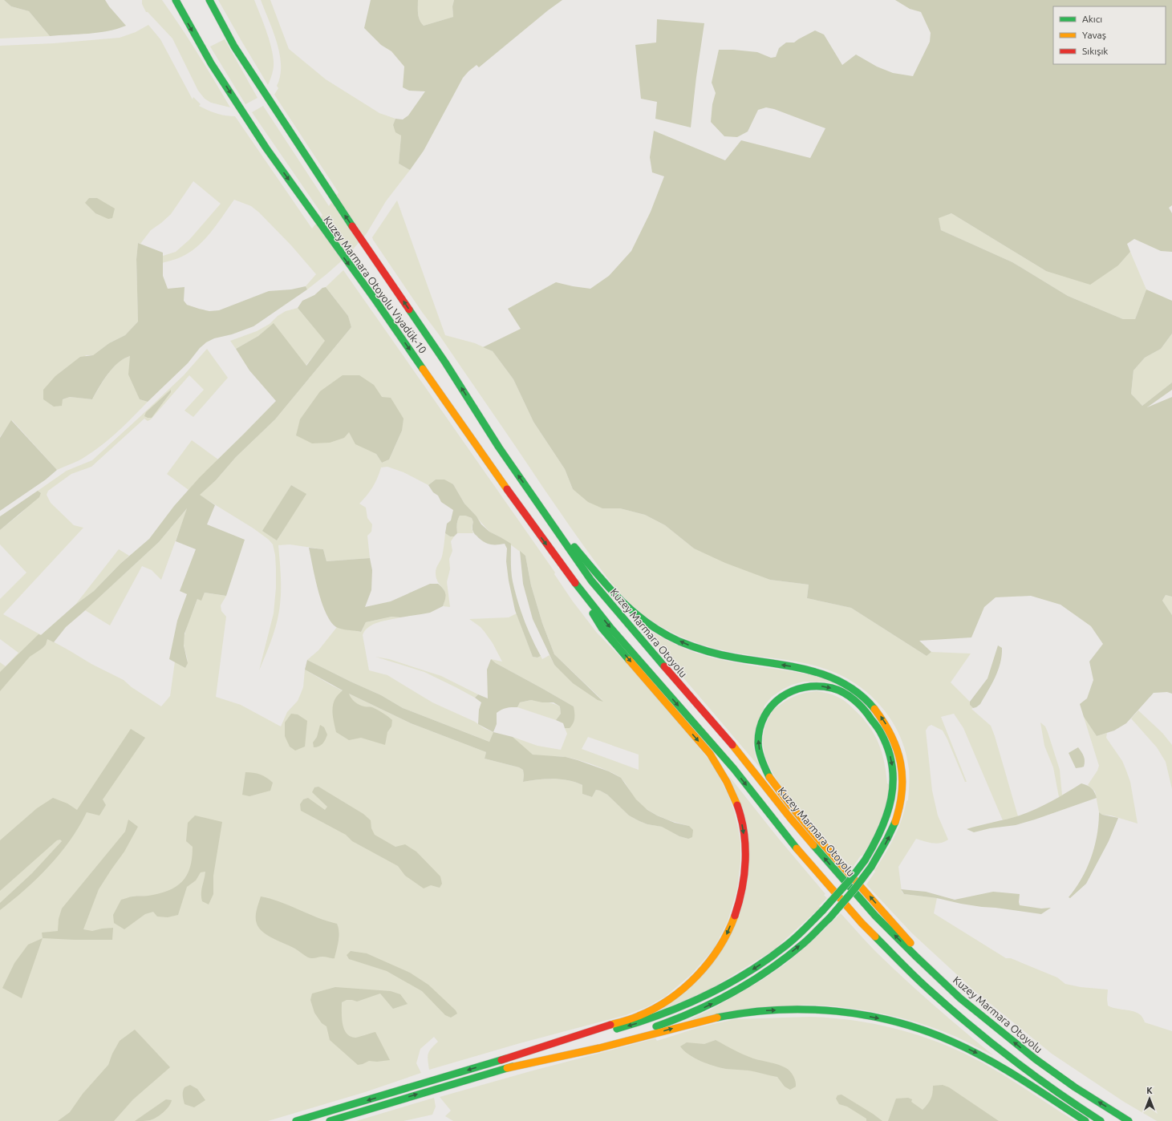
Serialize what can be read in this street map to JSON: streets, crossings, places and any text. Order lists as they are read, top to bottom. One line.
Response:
{"streets":{"highway":["Kuzey Marmara Otoyolu Viyadük-10","Kuzey Marmara Otoyolu"]},"crossings":[["Kuzey Marmara Otoyolu Viyadük-10","Kuzey Marmara Otoyolu"]],"legend":["Akıcı","Yavaş","Sıkışık"],"north":"top"}
